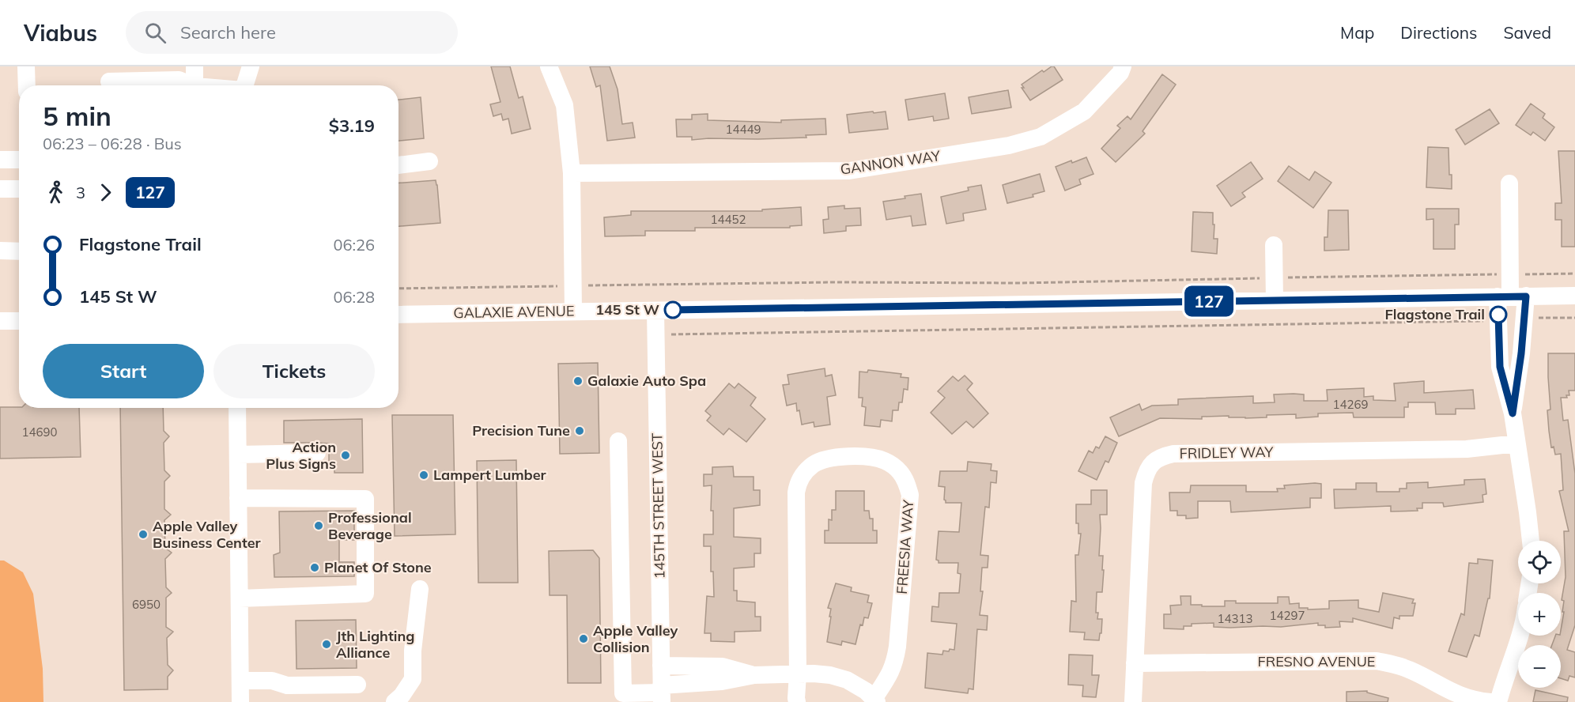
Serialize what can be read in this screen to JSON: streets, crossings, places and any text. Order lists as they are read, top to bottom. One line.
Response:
{"streets":{"street":["GANNON WAY","GALAXIE AVENUE","FRIDLEY WAY","145TH STREET WEST","FREESIA WAY","FRESNO AVENUE"]},"crossings":[["GALAXIE AVENUE","145TH STREET WEST"],["FRIDLEY WAY","FRESNO AVENUE"]],"places":["145 St W","Flagstone Trail","Galaxie Auto Spa","Precision Tune","Action Plus Signs","Lampert Lumber","Professional Beverage","Apple Valley Business Center","Planet Of Stone","Apple Valley Collision","Jth Lighting Alliance"],"lines":["bus line 127"],"house_numbers":["14449","14452","14269","14690","6950","14297","14313"],"page":{"header":"Viabus","search":"Search here","nav":["Map","Directions","Saved"],"on_map":"127","heading":["5 min","06:23 – 06:28 · Bus","$3.19"],"legs":["3","127"],"list":[{"name":"Flagstone Trail","value":"06:26"},{"name":"145 St W","value":"06:28"}],"buttons":["Start","Tickets"],"map_buttons":["+","−"]}}
